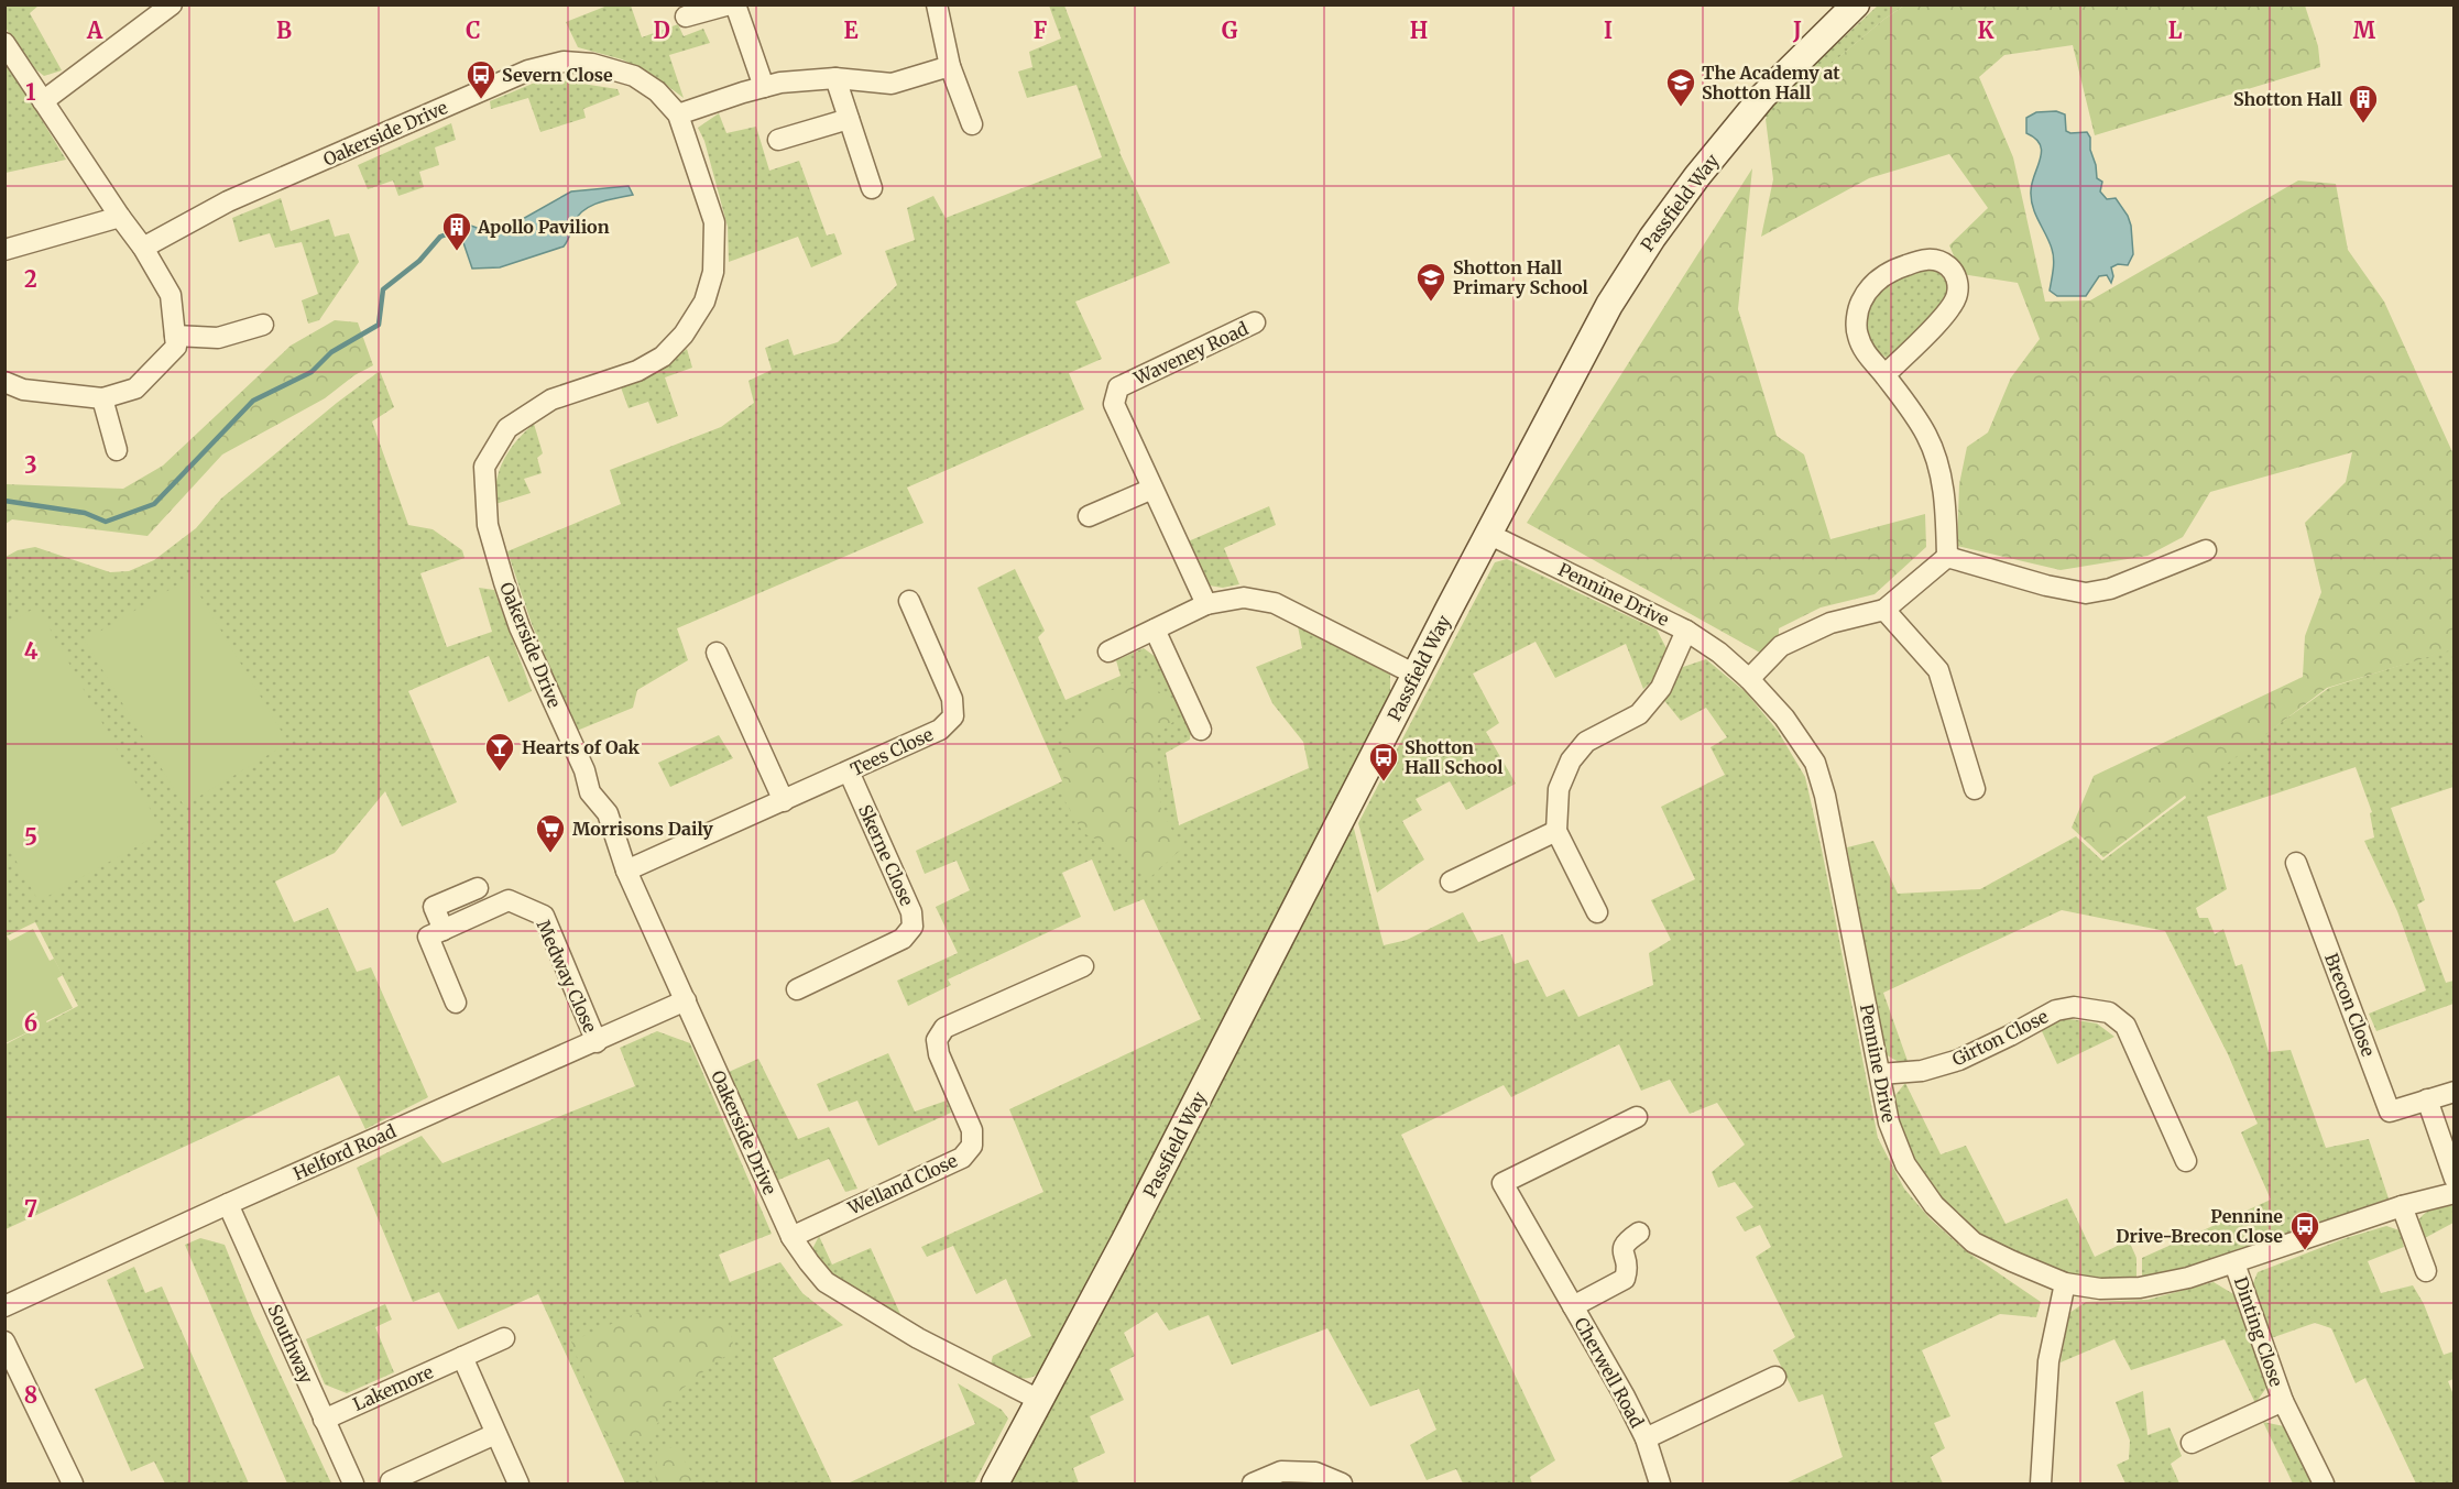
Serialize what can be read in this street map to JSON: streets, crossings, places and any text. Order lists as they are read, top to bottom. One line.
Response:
{"streets":{"street":["Oakerside Drive","Passfield Way","Waveney Road","Pennine Drive","Tees Close","Skerne Close","Medway Close","Brecon Close","Girton Close","Helford Road","Welland Close","Dinting Close","Southway","Cherwell Road","Lakemore"]},"crossings":[["Oakerside Drive","Passfield Way"],["Oakerside Drive","Tees Close"],["Oakerside Drive","Helford Road"],["Oakerside Drive","Welland Close"],["Passfield Way","Pennine Drive"],["Pennine Drive","Girton Close"],["Pennine Drive","Dinting Close"],["Tees Close","Skerne Close"],["Medway Close","Helford Road"],["Helford Road","Southway"],["Southway","Lakemore"]],"places":{"bus stop":["Severn Close","Shotton Hall School","Pennine Drive-Brecon Close"],"school or university":["The Academy at Shotton Hall","Shotton Hall Primary School"],"building":["Shotton Hall","Apollo Pavilion"],"bar":["Hearts of Oak"],"supermarket":["Morrisons Daily"]},"grid":{"columns":["A","B","C","D","E","F","G","H","I","J","K","L","M"],"rows":["1","2","3","4","5","6","7","8"]}}
